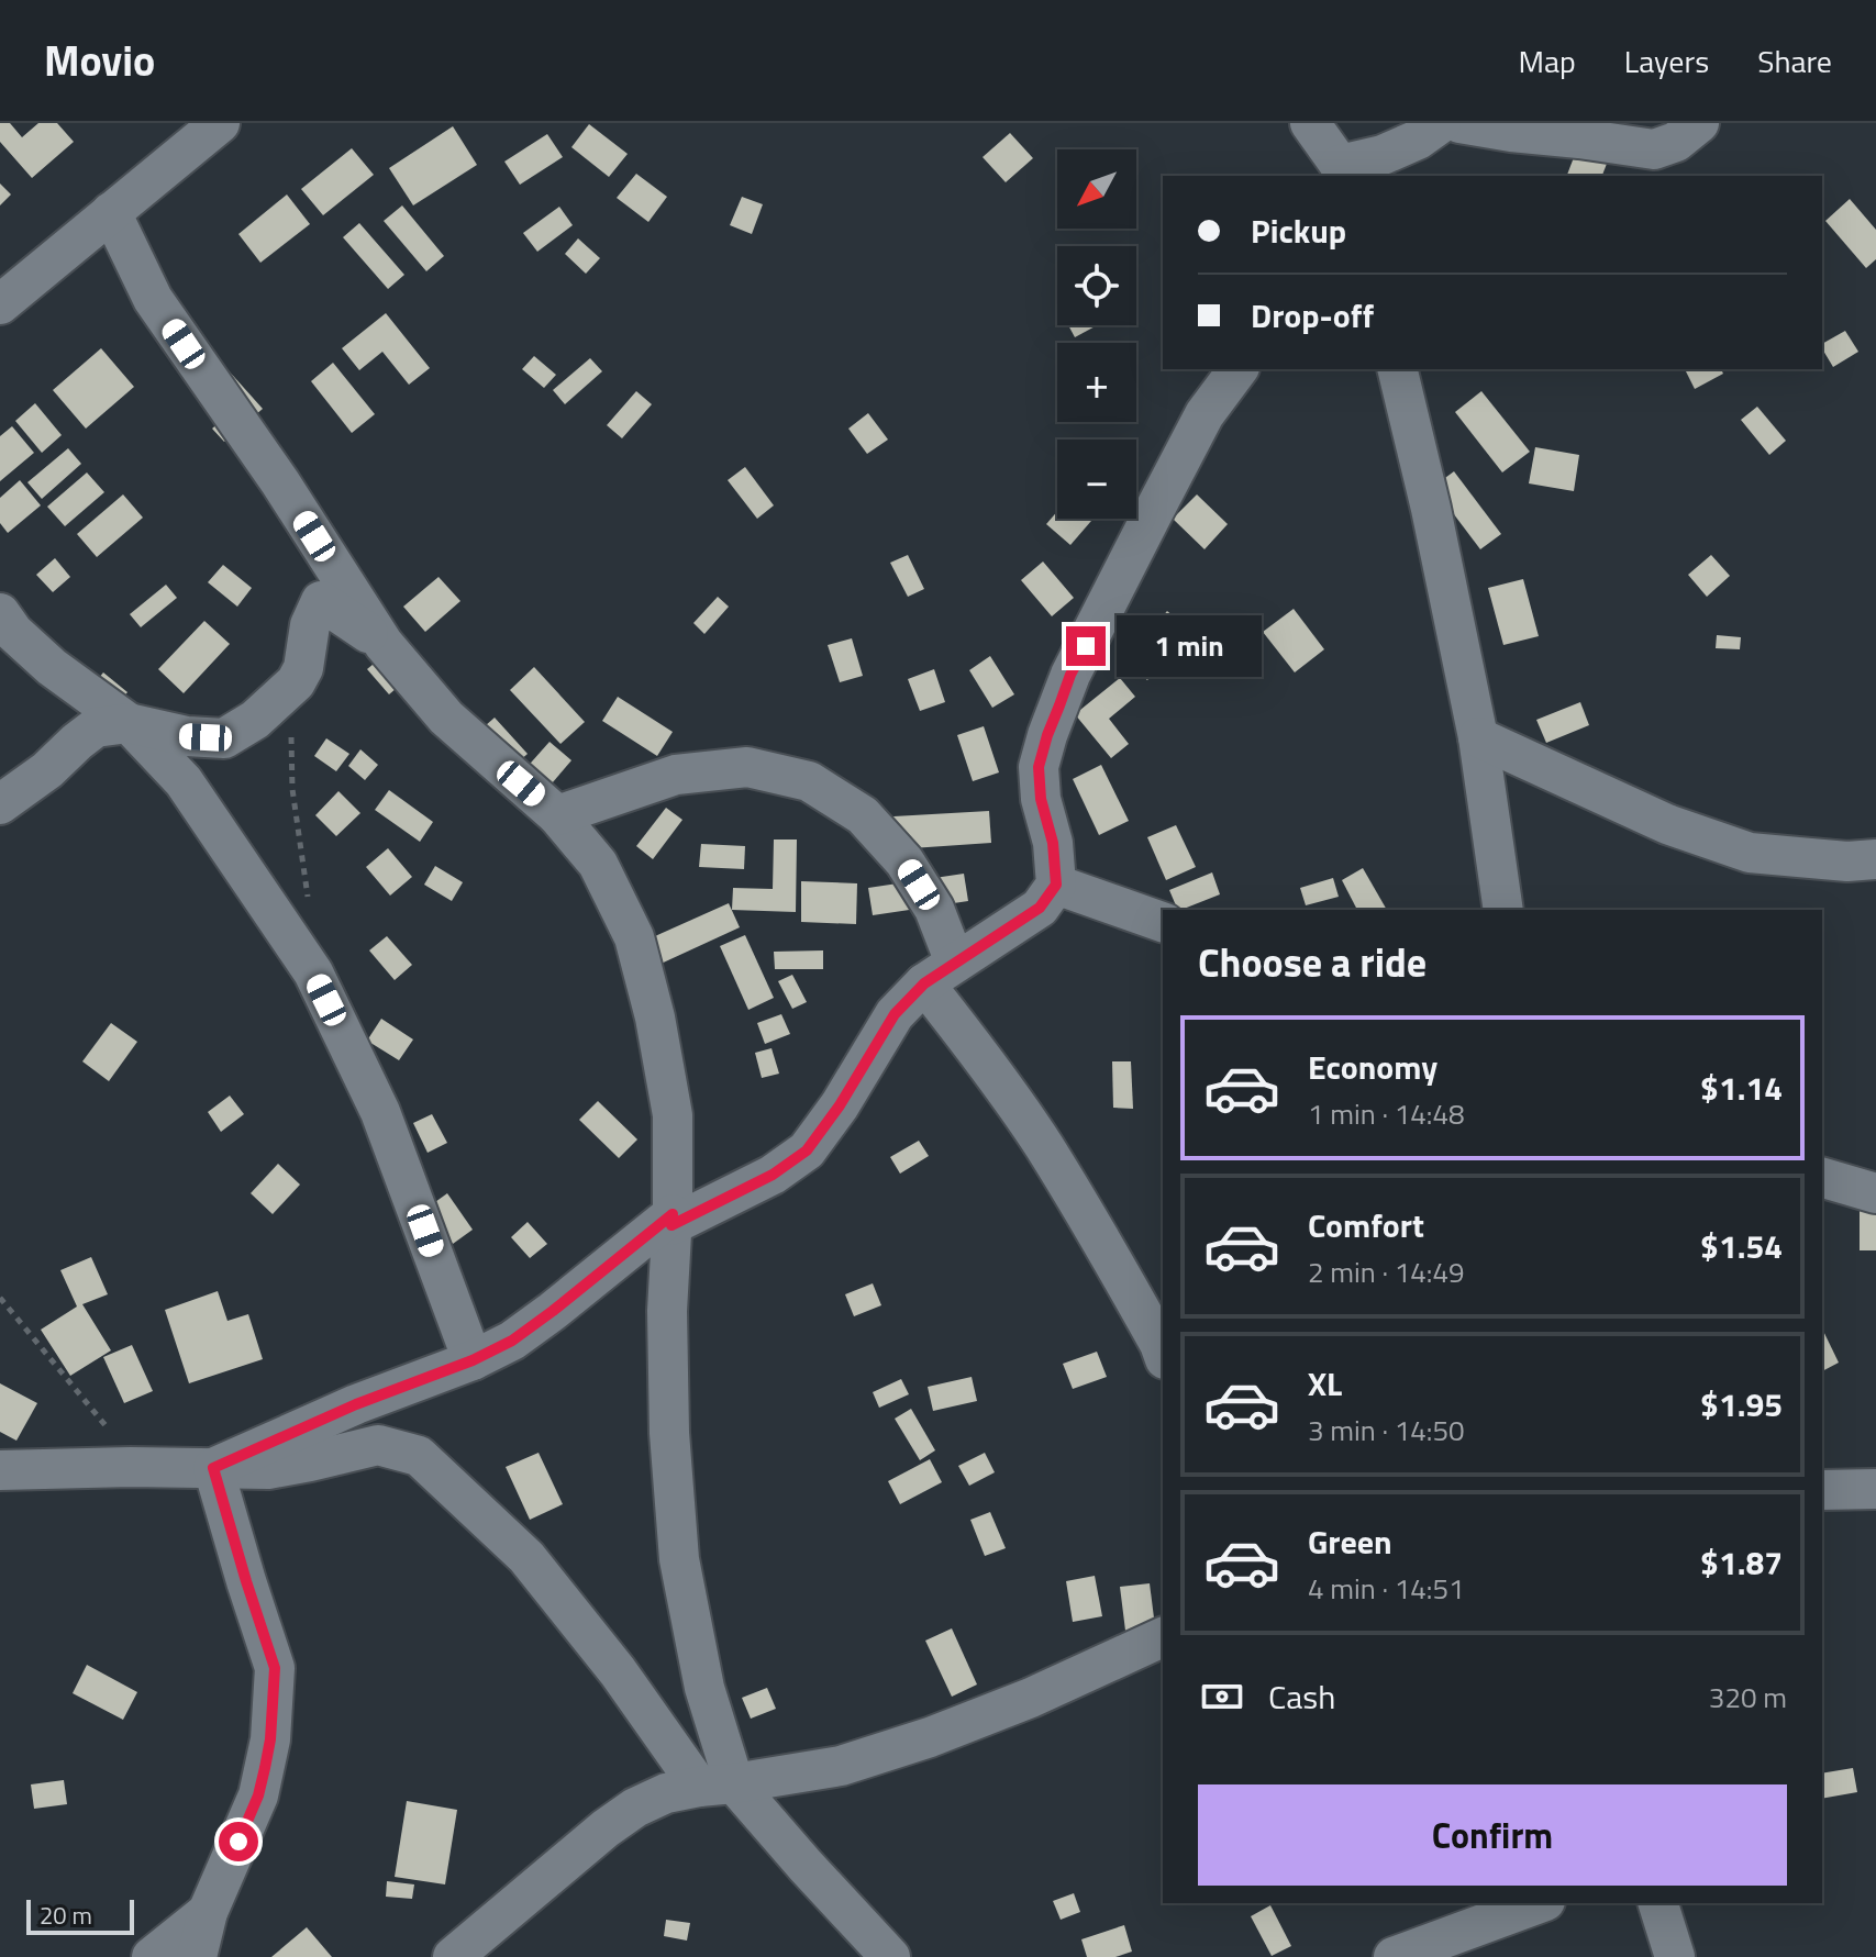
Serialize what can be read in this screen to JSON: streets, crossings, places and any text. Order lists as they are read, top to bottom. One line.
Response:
{"scale_bar":"20 m","north":"bottom left","page":{"header":"Movio","nav":["Map","Layers","Share"],"map_buttons":["+","−"],"banner":["Pickup","Drop-off"],"bubble":"1 min","heading":"Choose a ride","list":[{"name":"Economy","note":"1 min · 14:48","value":"$1.14"},{"name":"Comfort","note":"2 min · 14:49","value":"$1.54"},{"name":"XL","note":"3 min · 14:50","value":"$1.95"},{"name":"Green","note":"4 min · 14:51","value":"$1.87"}],"pay":["Cash","320 m"],"buttons":"Confirm","scale":"20 m"}}
